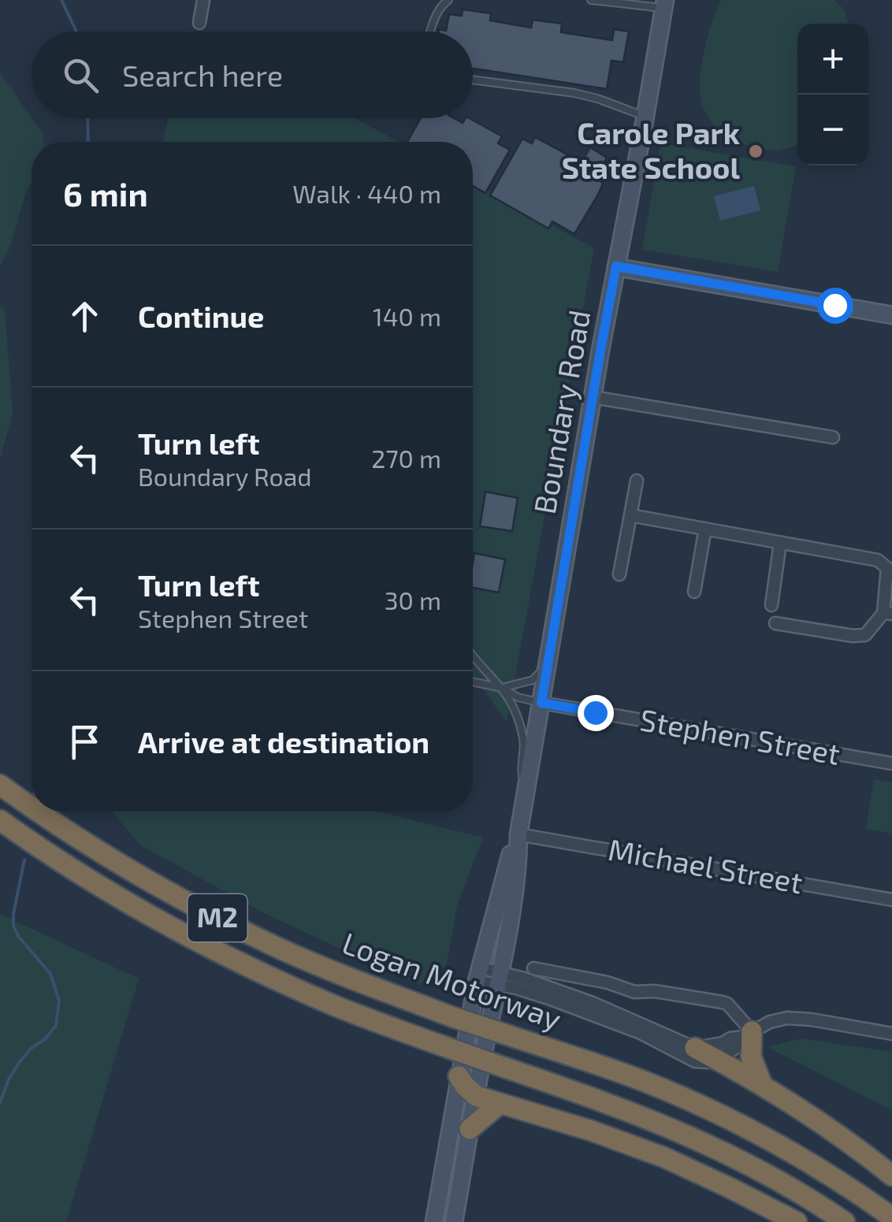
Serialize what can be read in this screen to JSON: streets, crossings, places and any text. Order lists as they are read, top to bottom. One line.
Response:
{"streets":{"highway":["M2","Logan Motorway"],"main road":["Boundary Road"],"street":["Stephen Street","Michael Street"]},"crossings":[["Boundary Road","Stephen Street"],["Boundary Road","Michael Street"]],"places":["Carole Park State School"],"page":{"map_buttons":["+","−"],"search":"Search here","heading":["6 min","Walk · 440 m"],"list":[["Continue","140 m"],["Turn left","Boundary Road","270 m"],["Turn left","Stephen Street","30 m"],"Arrive at destination"]}}
